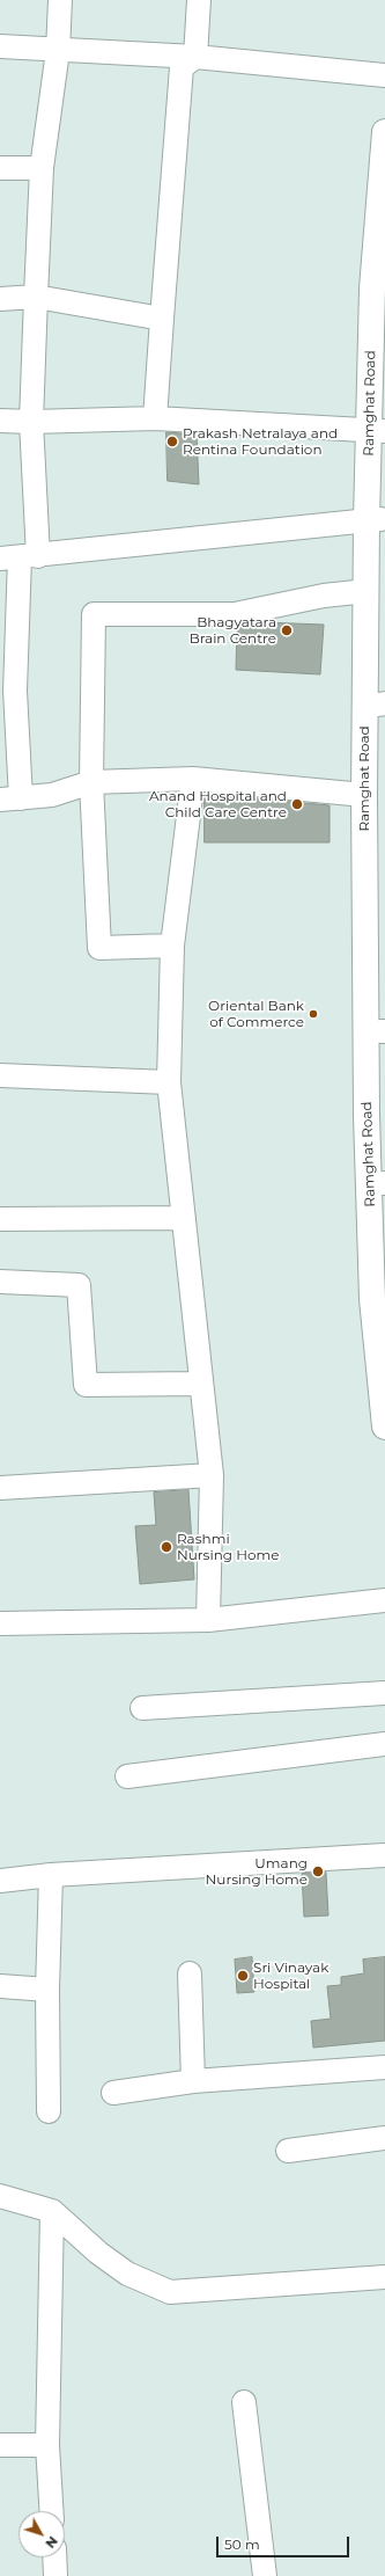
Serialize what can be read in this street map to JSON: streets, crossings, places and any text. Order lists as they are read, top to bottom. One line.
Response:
{"streets":{"main road":["Ramghat Road"]},"places":["Prakash Netralaya and Rentina Foundation","Bhagyatara Brain Centre","Anand Hospital and Child Care Centre","Oriental Bank of Commerce","Rashmi Nursing Home","Umang Nursing Home","Sri Vinayak Hospital"],"scale_bar":"50 m","north":"bottom right"}
